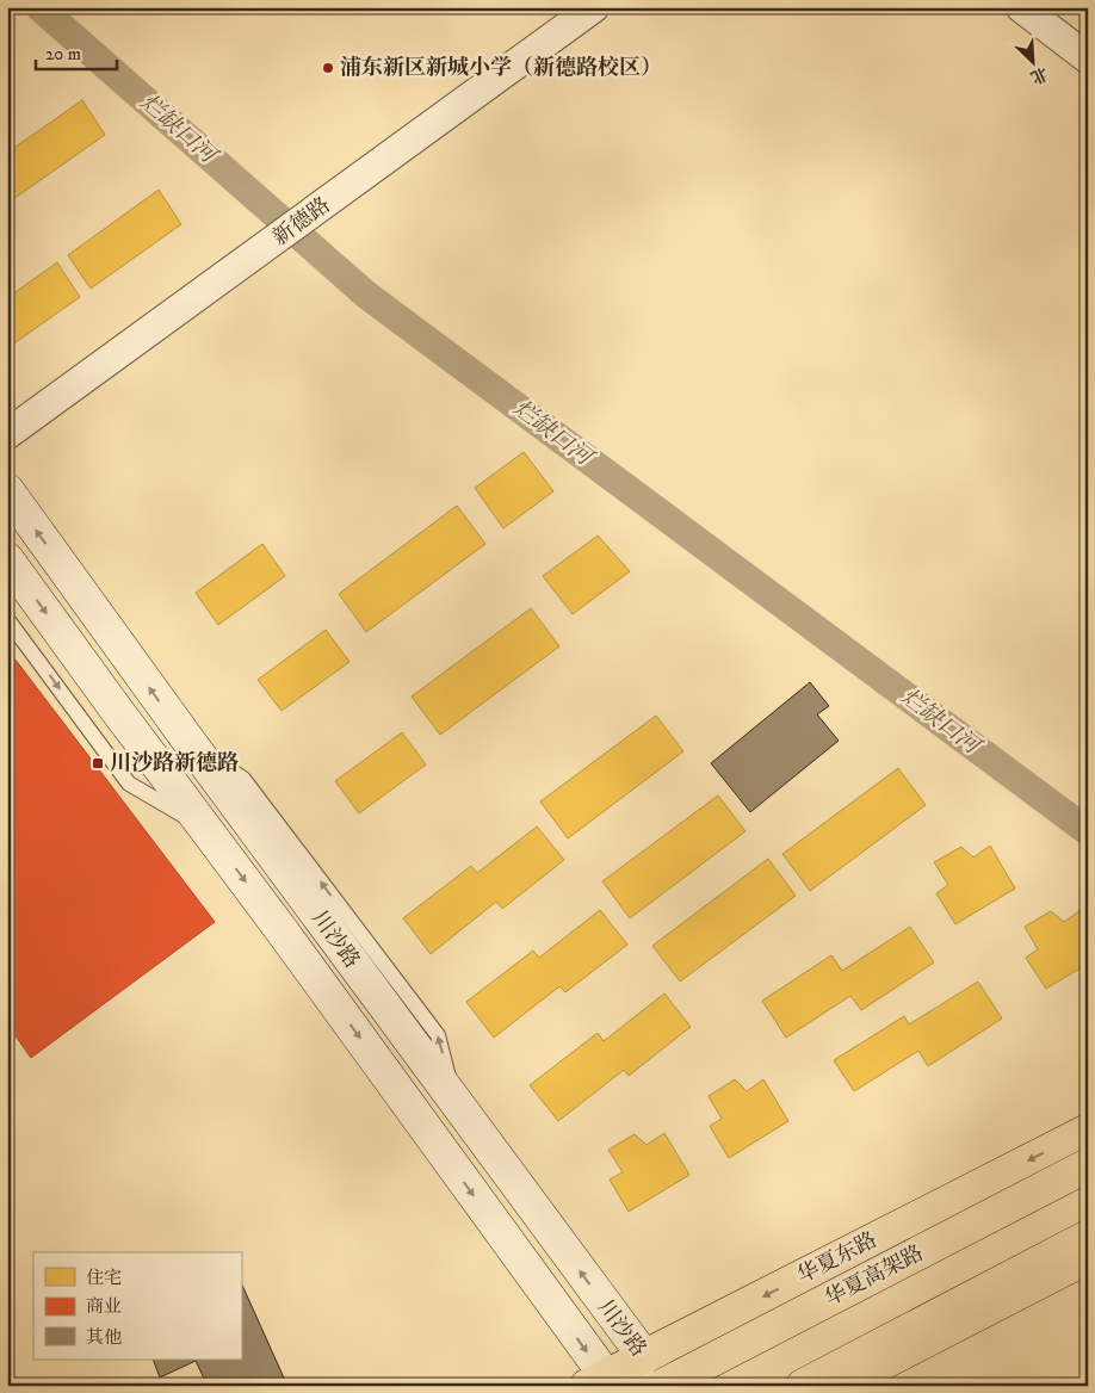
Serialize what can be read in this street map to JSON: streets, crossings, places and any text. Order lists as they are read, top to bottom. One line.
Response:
{"streets":{"main road":["川沙路","华夏东路","华夏高架路"],"street":["新德路"]},"crossings":[["川沙路","华夏东路"]],"water":["烂缺口河"],"places":{"other":["浦东新区新城小学（新德路校区）"],"transit":["川沙路新德路"]},"legend":["住宅","商业","其他"],"scale_bar":"20 m","north":"bottom right"}
